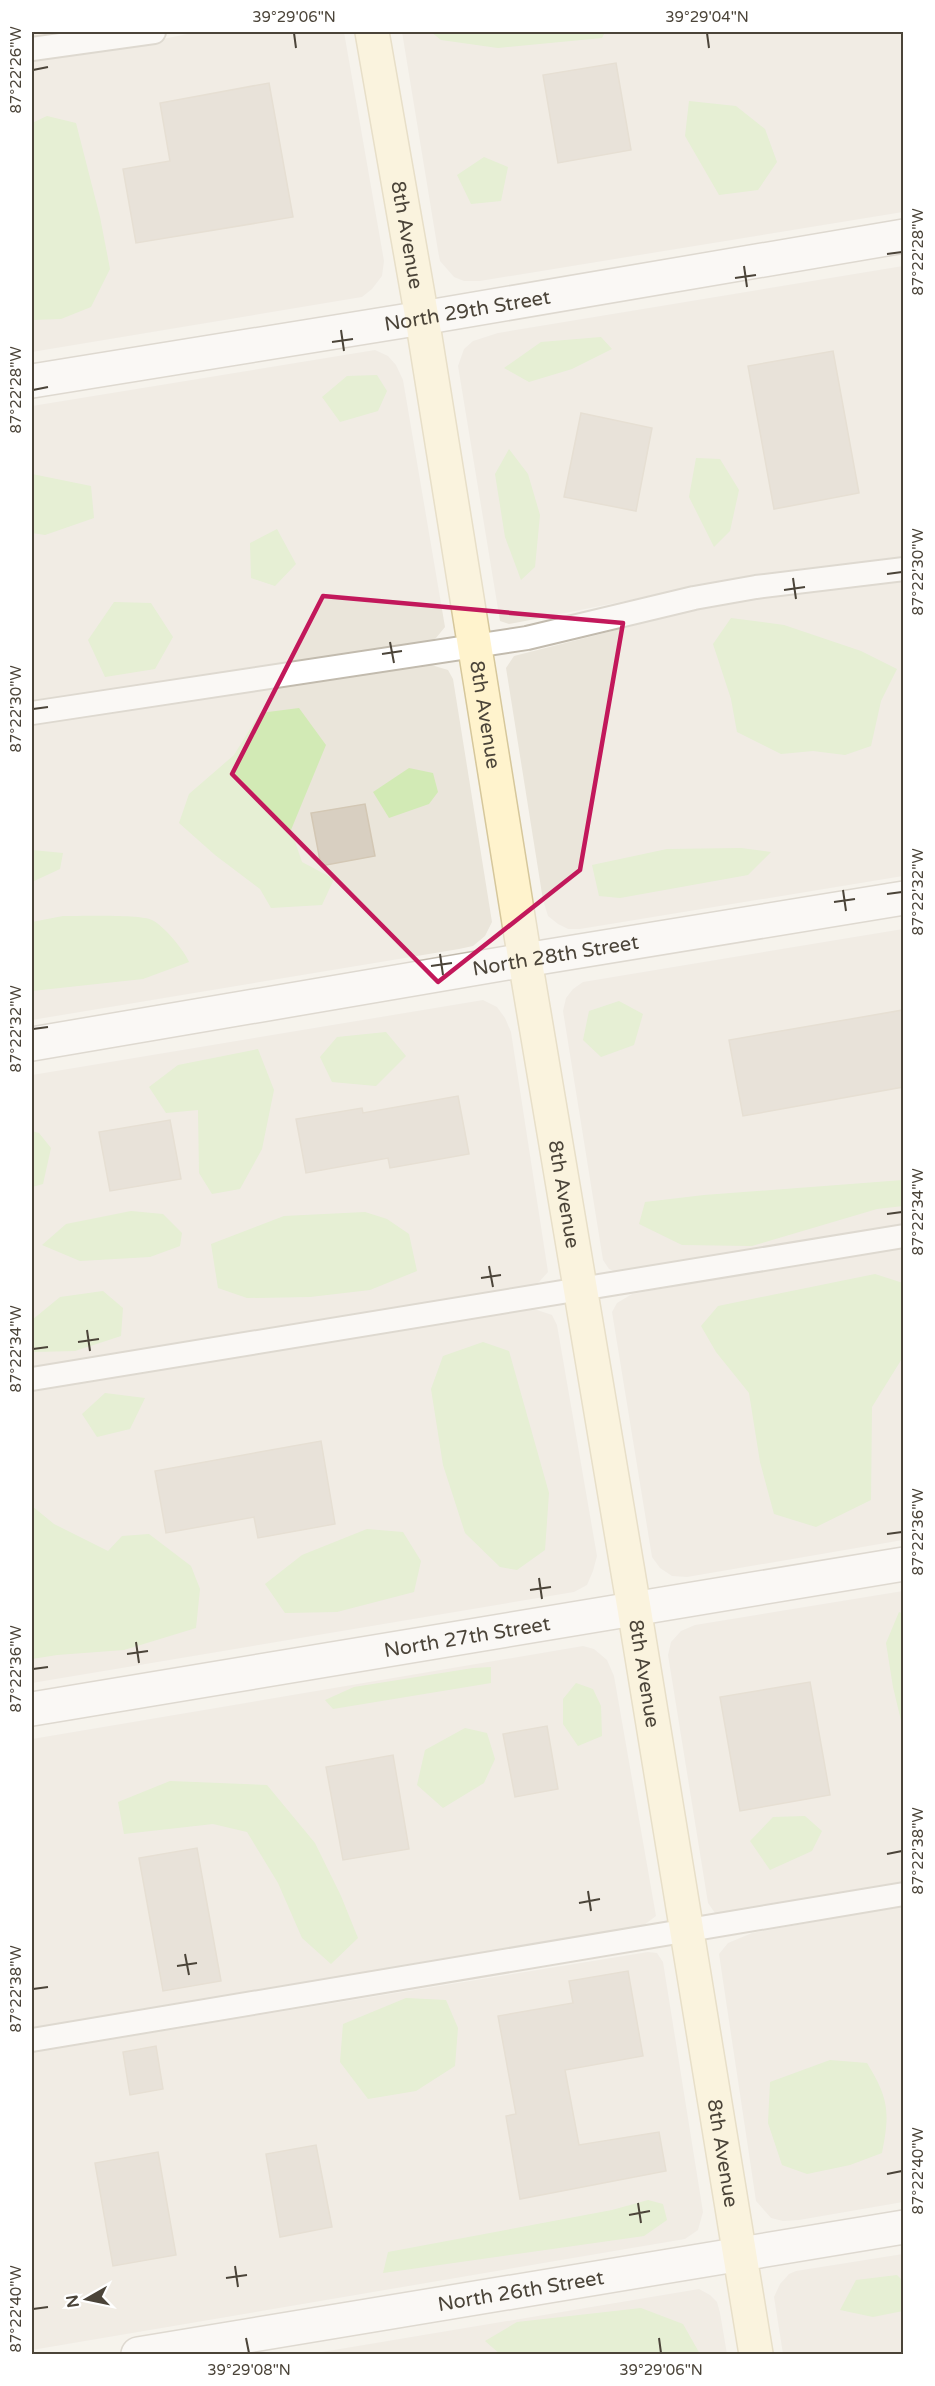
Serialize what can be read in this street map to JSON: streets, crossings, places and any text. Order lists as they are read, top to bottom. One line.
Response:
{"streets":{"street":["8th Avenue","North 29th Street","North 28th Street","North 27th Street","North 26th Street"]},"crossings":[["8th Avenue","North 29th Street"],["8th Avenue","North 28th Street"],["8th Avenue","North 27th Street"],["8th Avenue","North 26th Street"]],"north":"left","coordinates":["39°29'06\"N","39°29'04\"N","87°22'26\"W","87°22'28\"W","87°22'30\"W","87°22'32\"W","87°22'34\"W","87°22'36\"W","87°22'38\"W","87°22'40\"W","39°29'08\"N"]}
